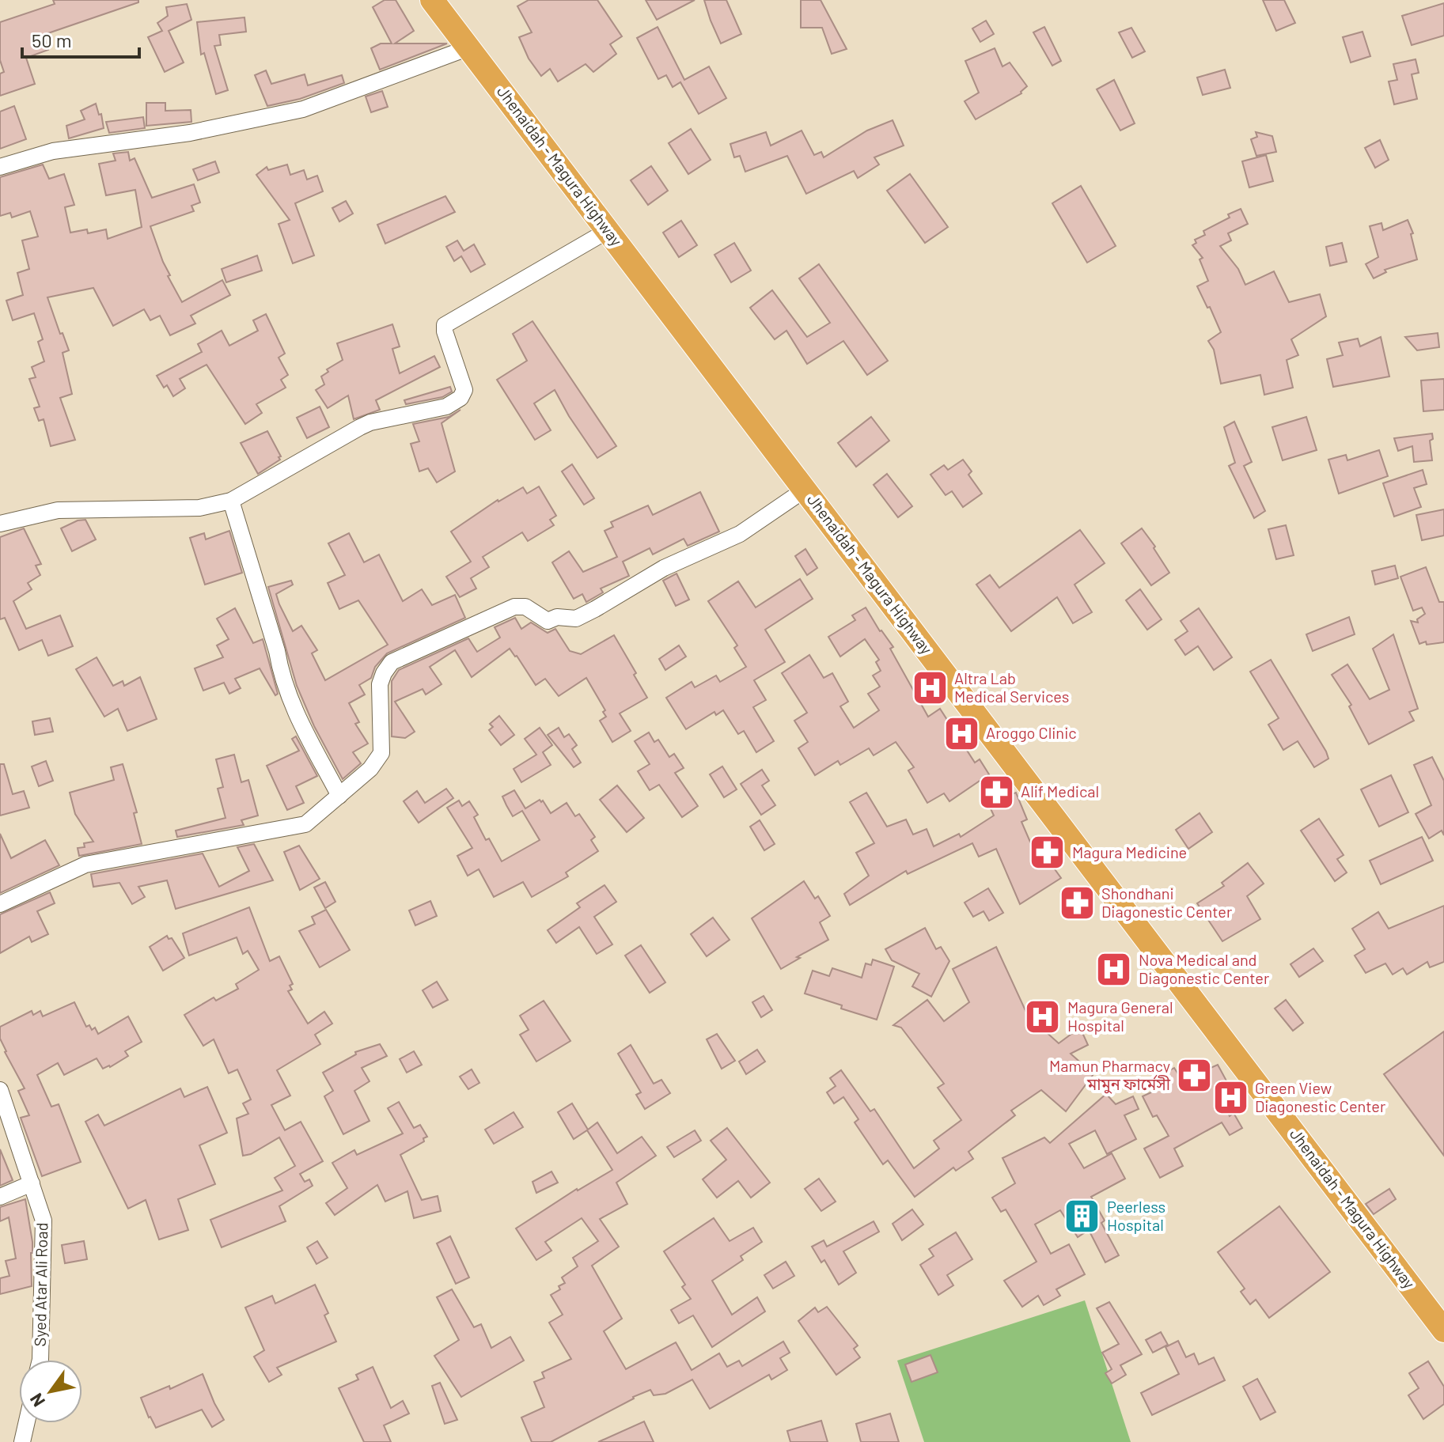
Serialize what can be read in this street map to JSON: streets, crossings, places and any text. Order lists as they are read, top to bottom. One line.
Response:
{"streets":{"highway":["Jhenaidah - Magura Highway"],"street":["Syed Atar Ali Road"]},"places":{"hospital":["Altra Lab Medical Services","Aroggo Clinic","Nova Medical and Diagonestic Center","Magura General Hospital","Green View Diagonestic Center"],"pharmacy":["Alif Medical","Magura Medicine","Shondhani Diagonestic Center","Mamun Pharmacy মামুন ফার্মেসী"],"building":["Peerless Hospital"]},"scale_bar":"50 m","north":"bottom left"}
